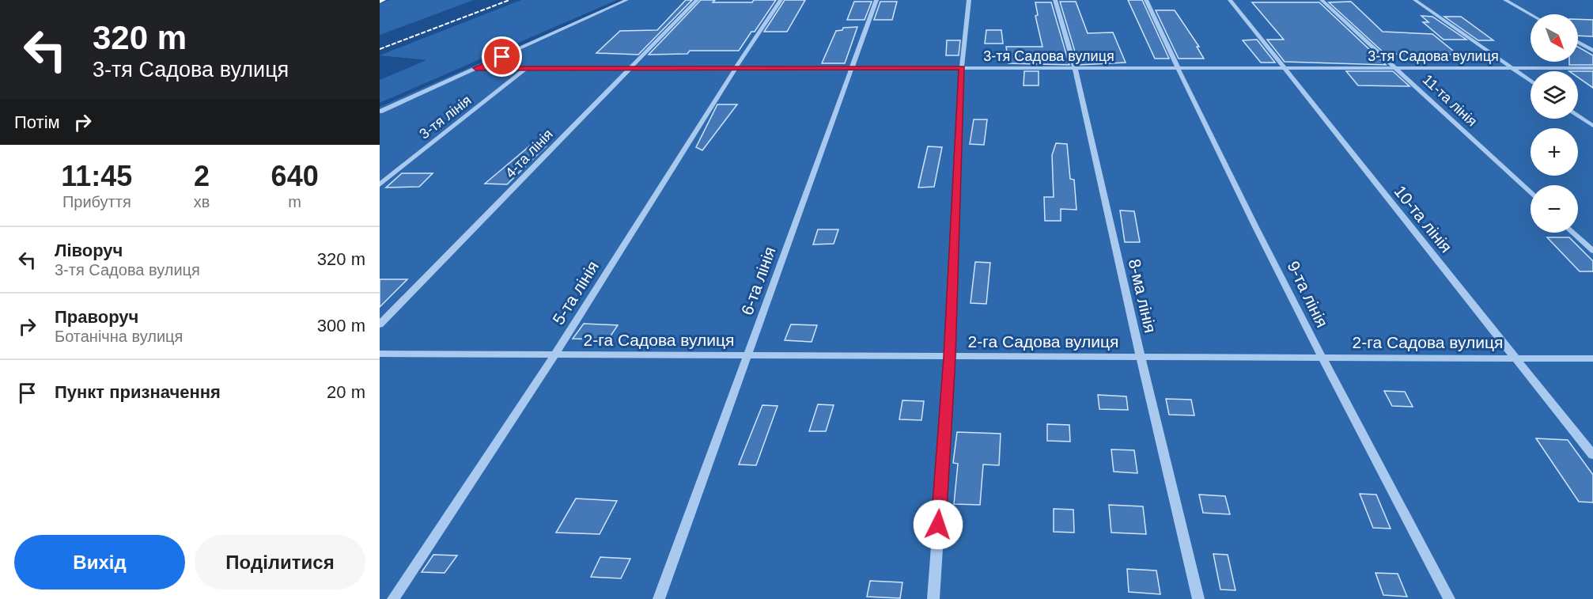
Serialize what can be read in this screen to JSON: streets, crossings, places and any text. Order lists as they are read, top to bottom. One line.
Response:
{"streets":{"street":["3-тя Садова вулиця","11-та лінія","3-тя лінія","4-та лінія","10-та лінія","6-та лінія","5-та лінія","9-та лінія","8-ма лінія","2-га Садова вулиця"]},"crossings":[["3-тя Садова вулиця","11-та лінія"],["3-тя Садова вулиця","3-тя лінія"],["3-тя Садова вулиця","4-та лінія"],["3-тя Садова вулиця","10-та лінія"],["3-тя Садова вулиця","6-та лінія"],["3-тя Садова вулиця","5-та лінія"],["3-тя Садова вулиця","9-та лінія"],["3-тя Садова вулиця","8-ма лінія"],["10-та лінія","2-га Садова вулиця"],["6-та лінія","2-га Садова вулиця"],["5-та лінія","2-га Садова вулиця"],["9-та лінія","2-га Садова вулиця"],["8-ма лінія","2-га Садова вулиця"]],"north":"bottom right","page":{"turn":["320 m","3-тя Садова вулиця"],"map_buttons":["+","−"],"then":"Потім","eta":["11:45","Прибуття","2","хв","640","m"],"list":[{"name":"Ліворуч","note":"3-тя Садова вулиця","value":"320 m"},{"name":"Праворуч","note":"Ботанічна вулиця","value":"300 m"},{"name":"Пункт призначення","value":"20 m"}],"buttons":["Вихід","Поділитися"]}}
